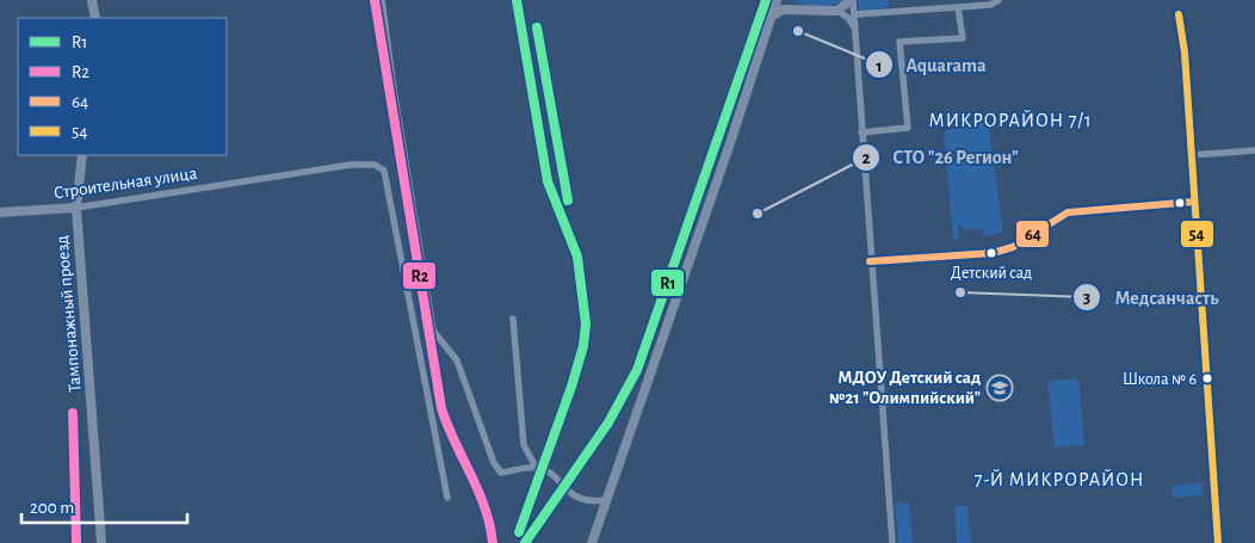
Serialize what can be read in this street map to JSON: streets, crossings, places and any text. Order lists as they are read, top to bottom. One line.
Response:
{"streets":{"main road":["Строительная улица","Тампонажный проезд"]},"crossings":[["Строительная улица","Тампонажный проезд"]],"districts":["МИКРОРАЙОН 7/1","7-Й МИКРОРАЙОН"],"places":{"other":["Aquarama","СТО \"26 Регион\"","Детский сад","Медсанчасть","Школа № 6"],"school or university":["МДОУ Детский сад №21 \"Олимпийский\""]},"lines":["transit line R1","transit line R2","transit line 54","transit line 64"],"legend":["R1","R2","64","54"],"scale_bar":"200 m"}
